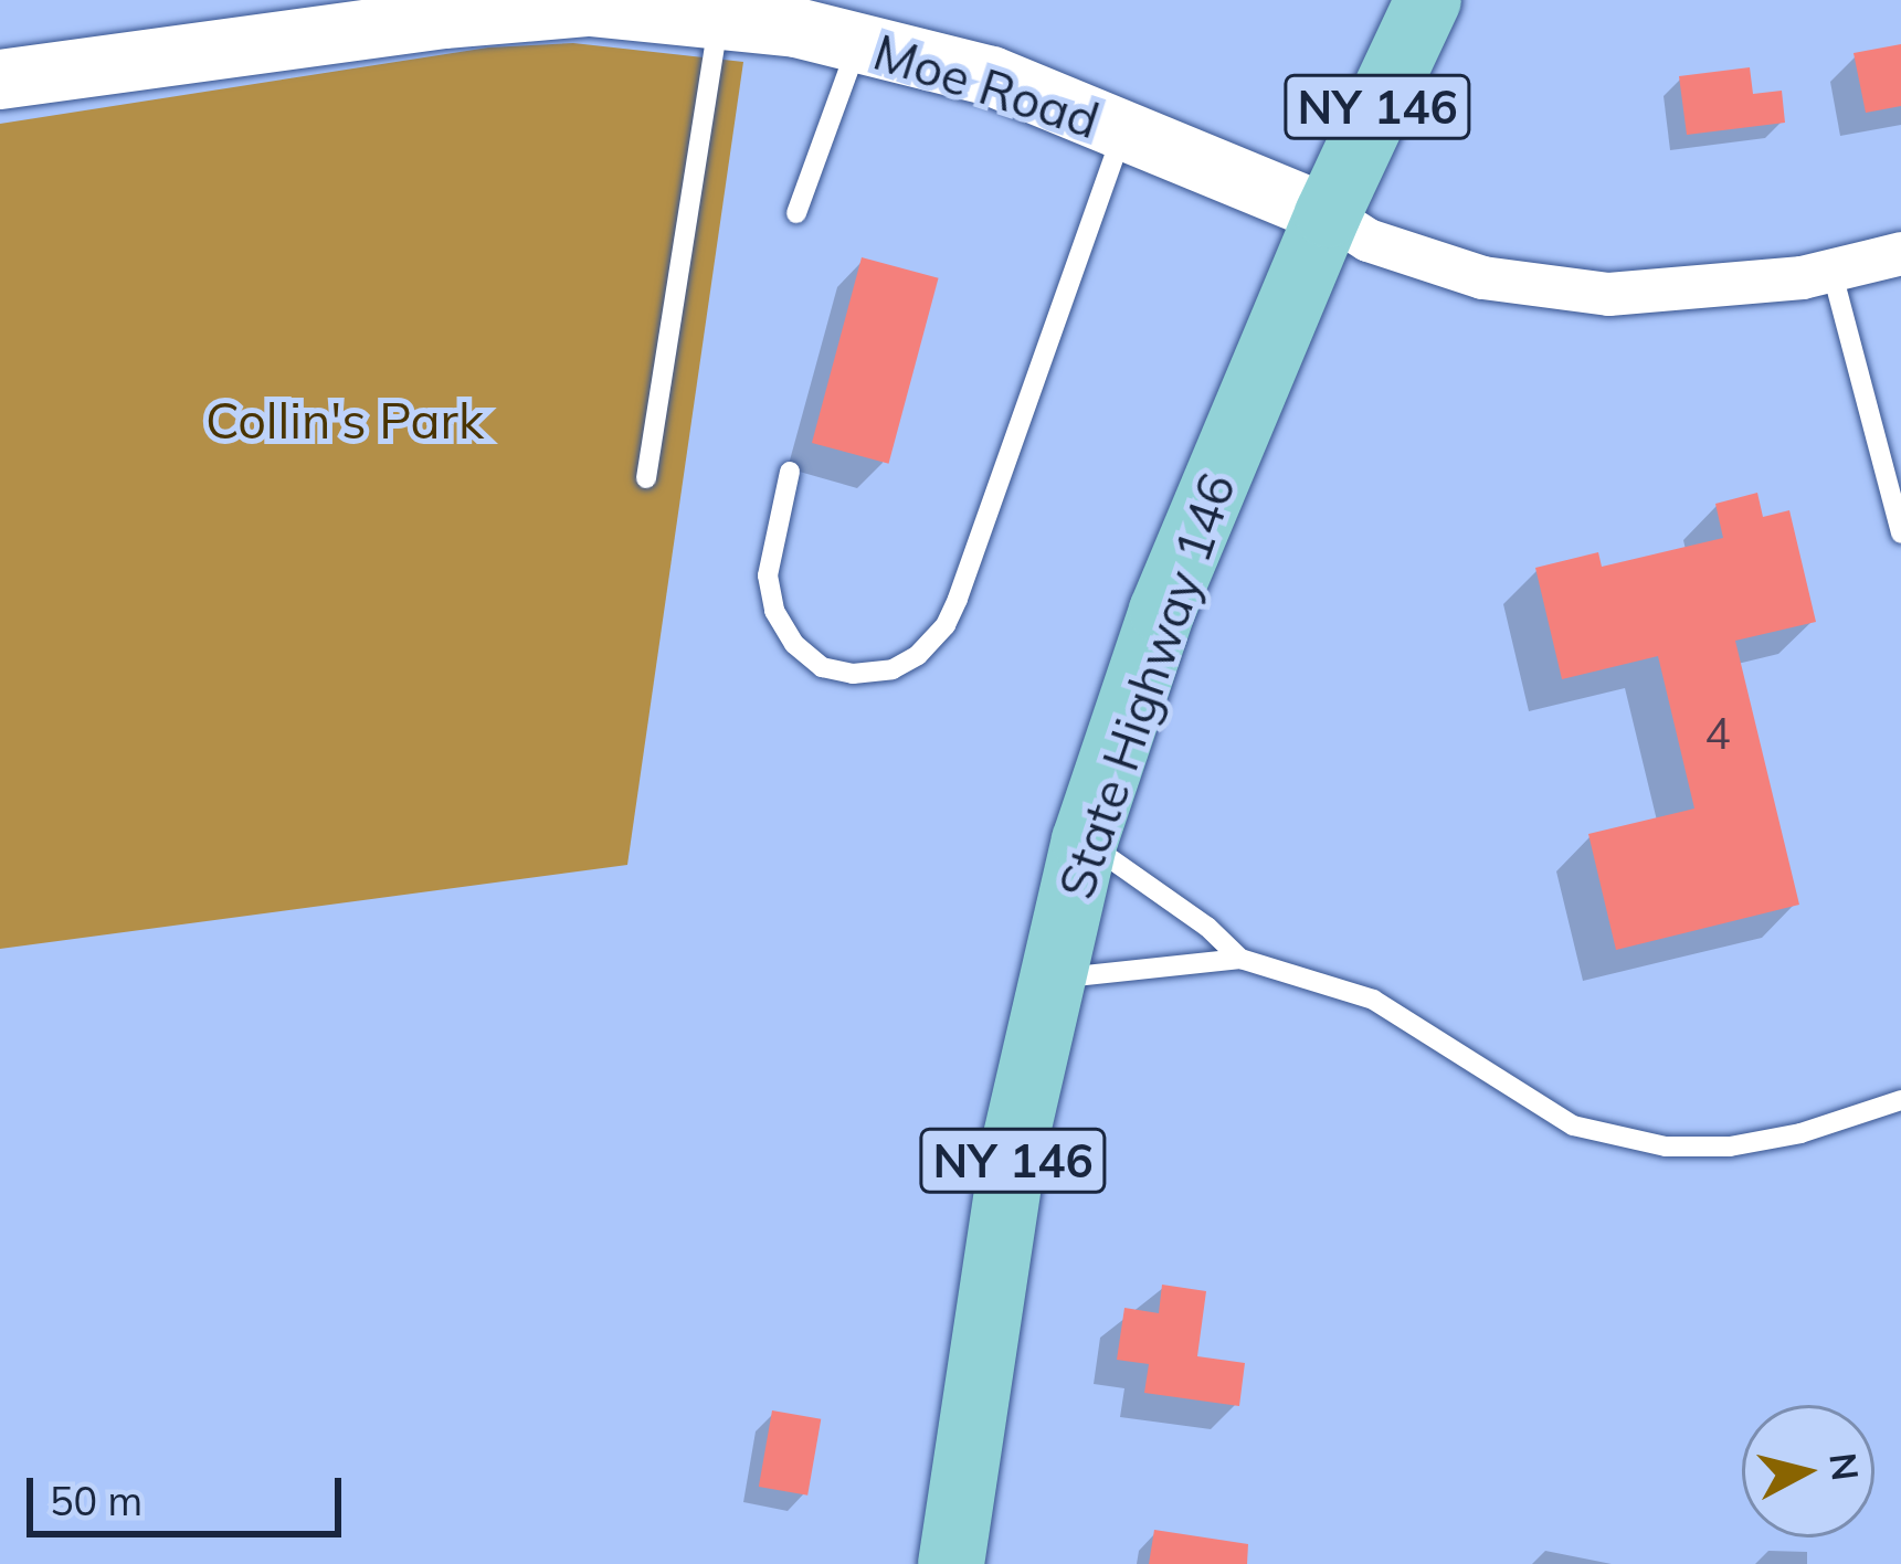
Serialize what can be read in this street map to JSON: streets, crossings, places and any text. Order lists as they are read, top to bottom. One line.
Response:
{"streets":{"main road":["NY 146","State Highway 146"],"street":["Moe Road"]},"crossings":[["Moe Road","State Highway 146"]],"parks":["Collin's Park"],"house_numbers":["4"],"scale_bar":"50 m","north":"right"}
